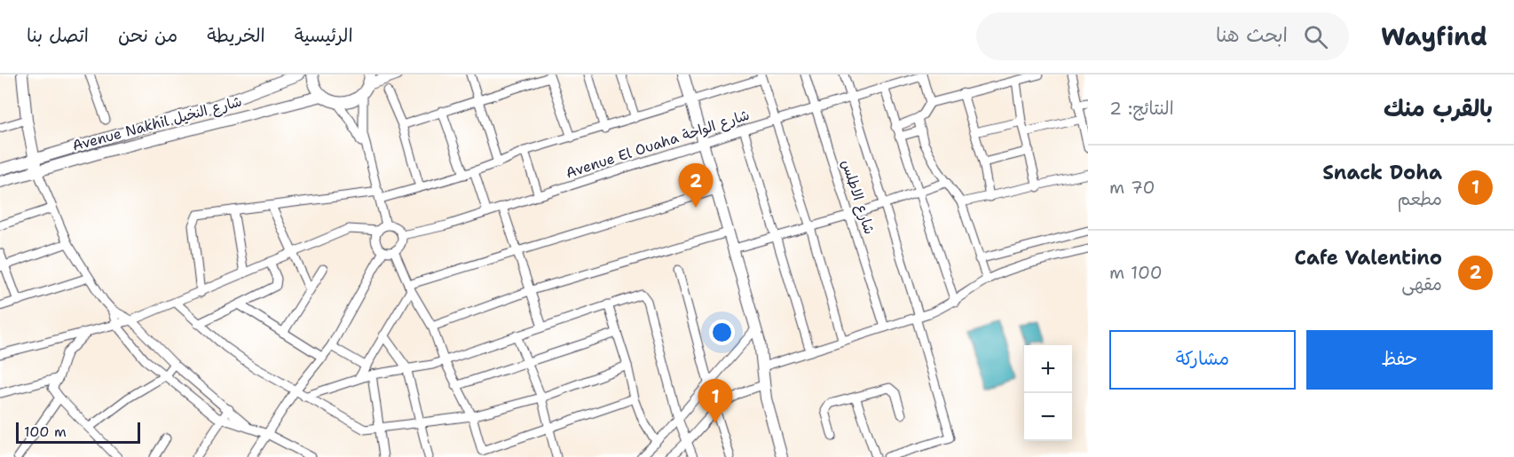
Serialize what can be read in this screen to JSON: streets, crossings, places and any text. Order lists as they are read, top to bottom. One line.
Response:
{"streets":{"street":["Avenue Nakhil شارع النخيل","Avenue El Ouaha شارع الواحة","شارع الاطلس"]},"crossings":[["Avenue El Ouaha شارع الواحة","شارع الاطلس"]],"scale_bar":"100 m","page":{"header":"Wayfind","search":"ابحث هنا","nav":["الرئيسية","الخريطة","من نحن","اتصل بنا"],"heading":["بالقرب منك","النتائج: 2"],"list":[{"mark":"1","name":"Snack Doha","note":"مطعم","value":"70 m"},{"mark":"2","name":"Cafe Valentino","note":"مقهى","value":"100 m"}],"pins":["2","1"],"buttons":["حفظ","مشاركة"],"map_buttons":["+","−"],"scale":"100 m"}}
